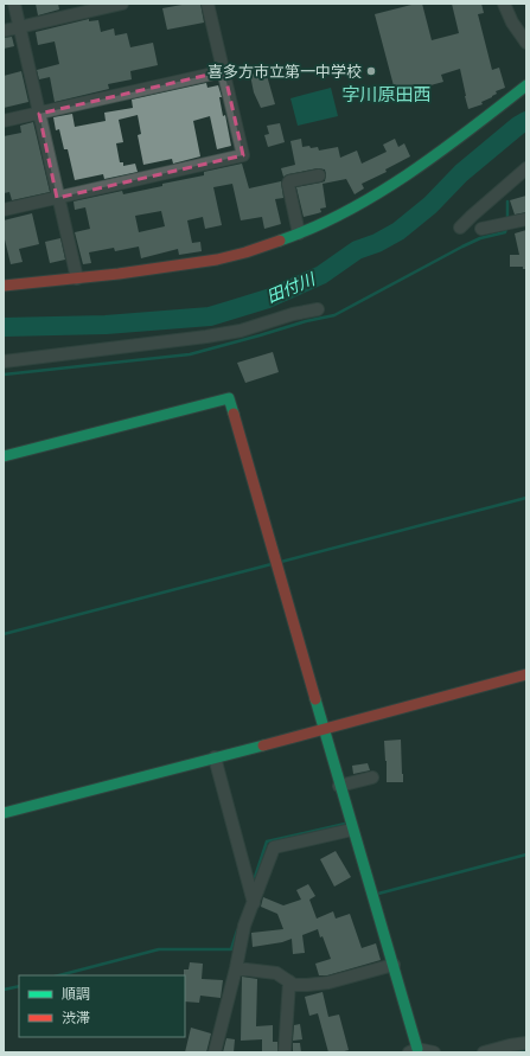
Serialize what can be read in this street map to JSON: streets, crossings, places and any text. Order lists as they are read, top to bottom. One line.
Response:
{"districts":["字川原田西"],"water":["田付川"],"places":["喜多方市立第一中学校"],"legend":["順調","渋滞"]}
